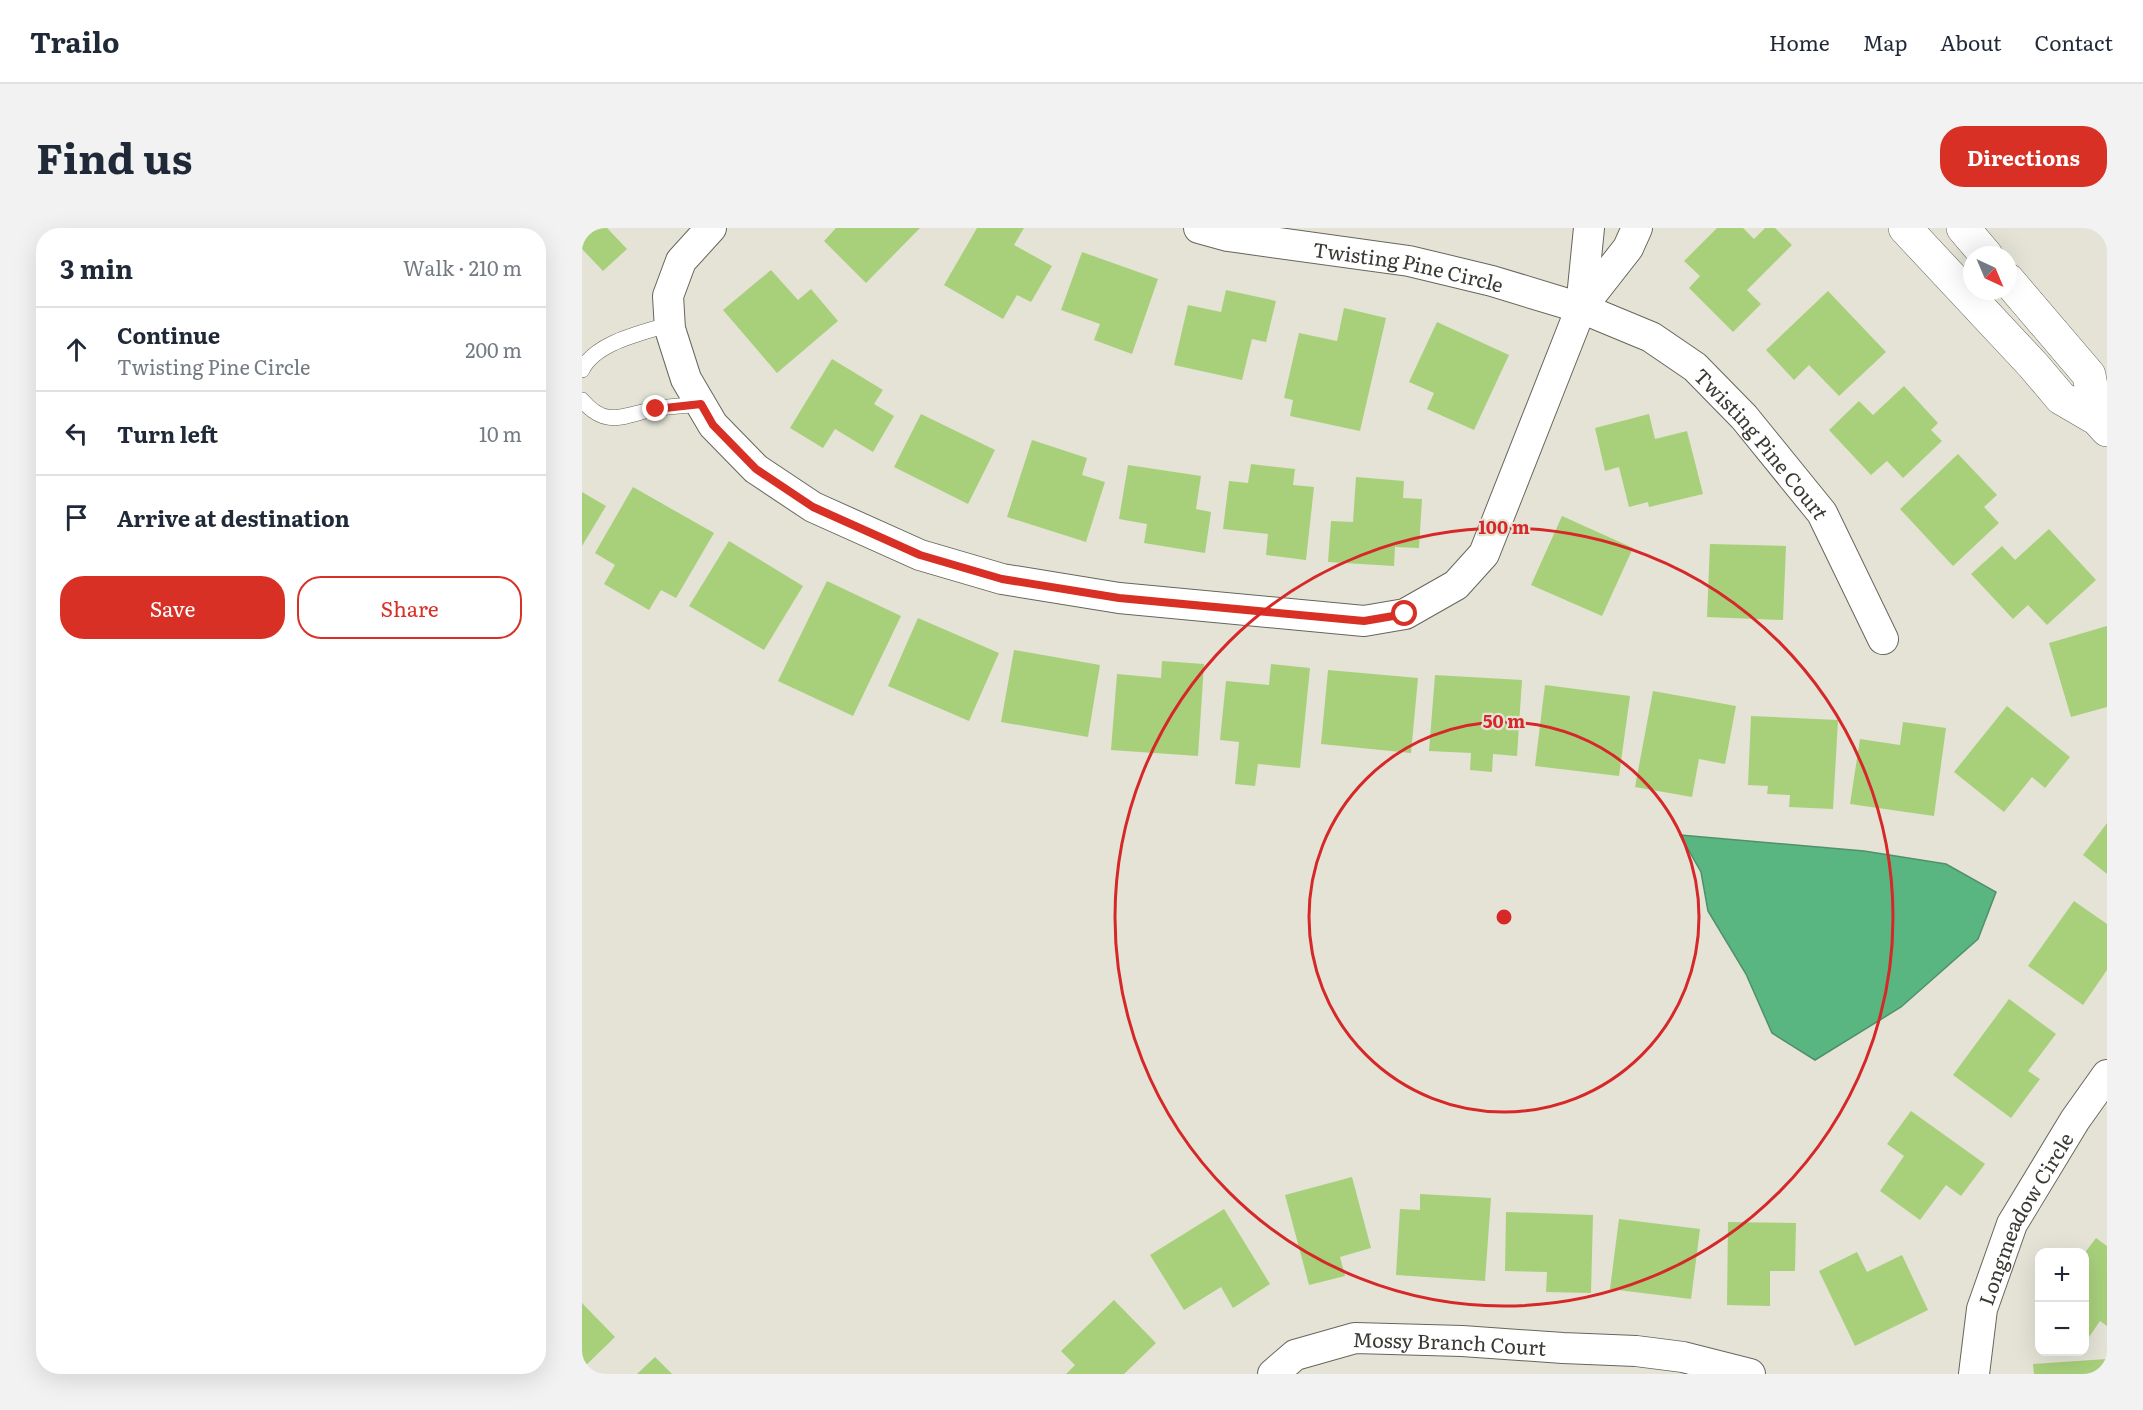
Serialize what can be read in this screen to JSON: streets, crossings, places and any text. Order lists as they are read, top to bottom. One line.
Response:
{"streets":{"street":["Twisting Pine Circle","Twisting Pine Court","Longmeadow Circle","Mossy Branch Court"]},"crossings":[["Twisting Pine Circle","Twisting Pine Court"]],"north":"bottom right","page":{"header":"Trailo","nav":["Home","Map","About","Contact"],"title":"Find us","buttons":["Directions",["Save","Share"]],"heading":["3 min","Walk · 210 m"],"list":[["Continue","Twisting Pine Circle","200 m"],["Turn left","10 m"],"Arrive at destination"],"map_buttons":["+","−"]},"rings":["100 m","50 m"]}
